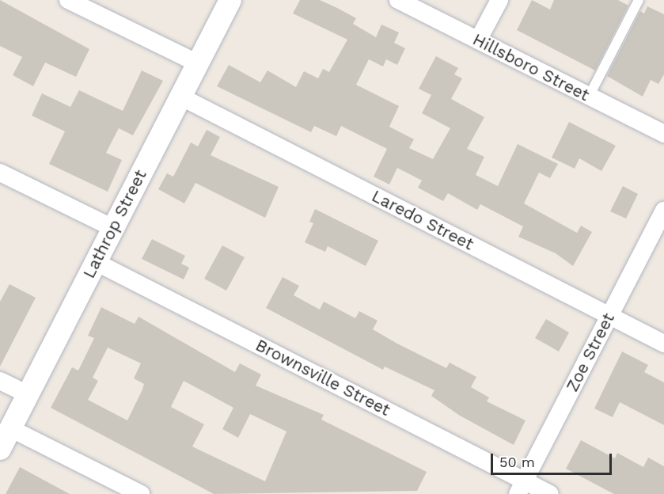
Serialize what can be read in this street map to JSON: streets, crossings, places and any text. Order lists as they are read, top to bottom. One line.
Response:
{"streets":{"street":["Hillsboro Street","Laredo Street","Lathrop Street","Zoe Street","Brownsville Street"]},"crossings":[["Laredo Street","Lathrop Street"],["Laredo Street","Zoe Street"],["Lathrop Street","Brownsville Street"],["Zoe Street","Brownsville Street"]],"scale_bar":"50 m"}
